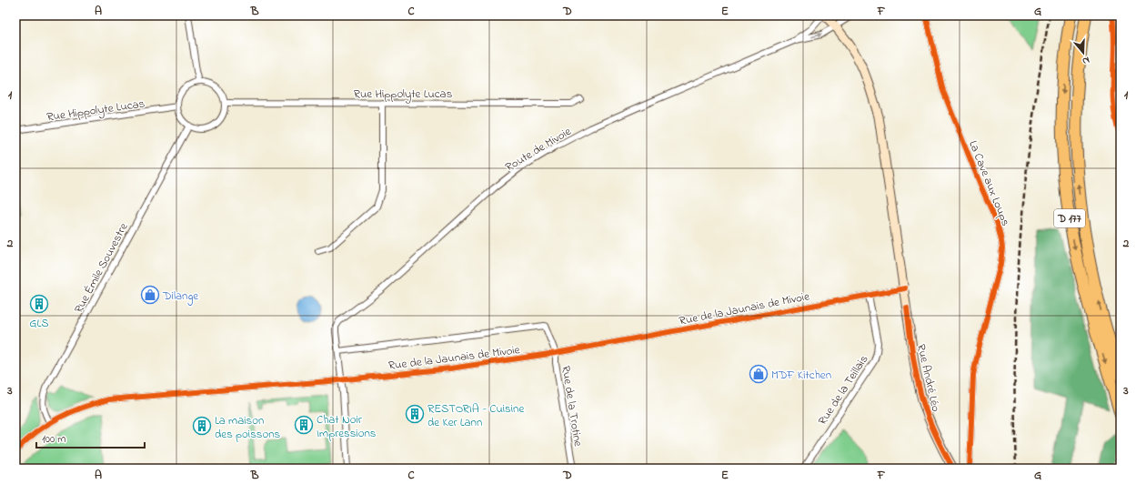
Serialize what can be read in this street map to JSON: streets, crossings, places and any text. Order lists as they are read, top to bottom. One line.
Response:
{"streets":{"highway":["D 177"],"street":["Rue Hippolyte Lucas","Route de Mivoie","La Cave aux Loups","Rue Émile Souvestre","Rue de la Jaunais de Mivoie","Rue André Léo","Rue de la Teillais","Rue de la Trotine"]},"crossings":[["Rue Hippolyte Lucas","Rue Émile Souvestre"],["Route de Mivoie","Rue de la Jaunais de Mivoie"],["Route de Mivoie","Rue André Léo"],["Route de Mivoie","Rue de la Trotine"],["Rue Émile Souvestre","Rue de la Jaunais de Mivoie"],["Rue de la Jaunais de Mivoie","Rue André Léo"],["Rue de la Jaunais de Mivoie","Rue de la Teillais"],["Rue de la Jaunais de Mivoie","Rue de la Trotine"]],"places":{"shop":["Dilange","MDF Kitchen"],"building":["GLS","RESTORIA - Cuisine de Ker Lann","Chat Noir Impressions","La maison des poissons"]},"scale_bar":"100 m","north":"bottom","grid":{"columns":["A","B","C","D","E","F","G"],"rows":["1","2","3"]}}
